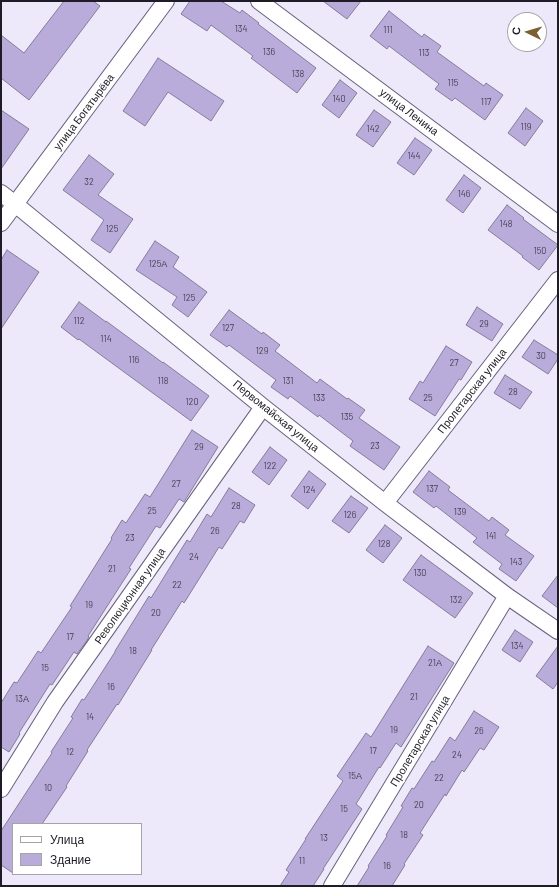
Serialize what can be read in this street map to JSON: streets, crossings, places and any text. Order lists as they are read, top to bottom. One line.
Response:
{"streets":{"street":["улица Богатырёва","улица Ленина","Пролетарская улица","Первомайская улица","Революционная улица"]},"crossings":[["улица Богатырёва","Первомайская улица"],["Пролетарская улица","Первомайская улица"],["Первомайская улица","Революционная улица"]],"house_numbers":["134","111","136","113","138","115","140","117","119","142","144","32","146","148","125","150","125А","125","112","29","127","114","129","30","116","27","118","131","28","133","25","120","135","23","29","122","27","137","124","28","25","139","126","26","141","23","128","24","143","21","130","22","132","19","20","17","134","18","21А","15","16","21","13А","14","19","26","17","12","24","15А","22","10","20","15","18","13","11","16"],"legend":["Улица","Здание"],"north":"left"}
